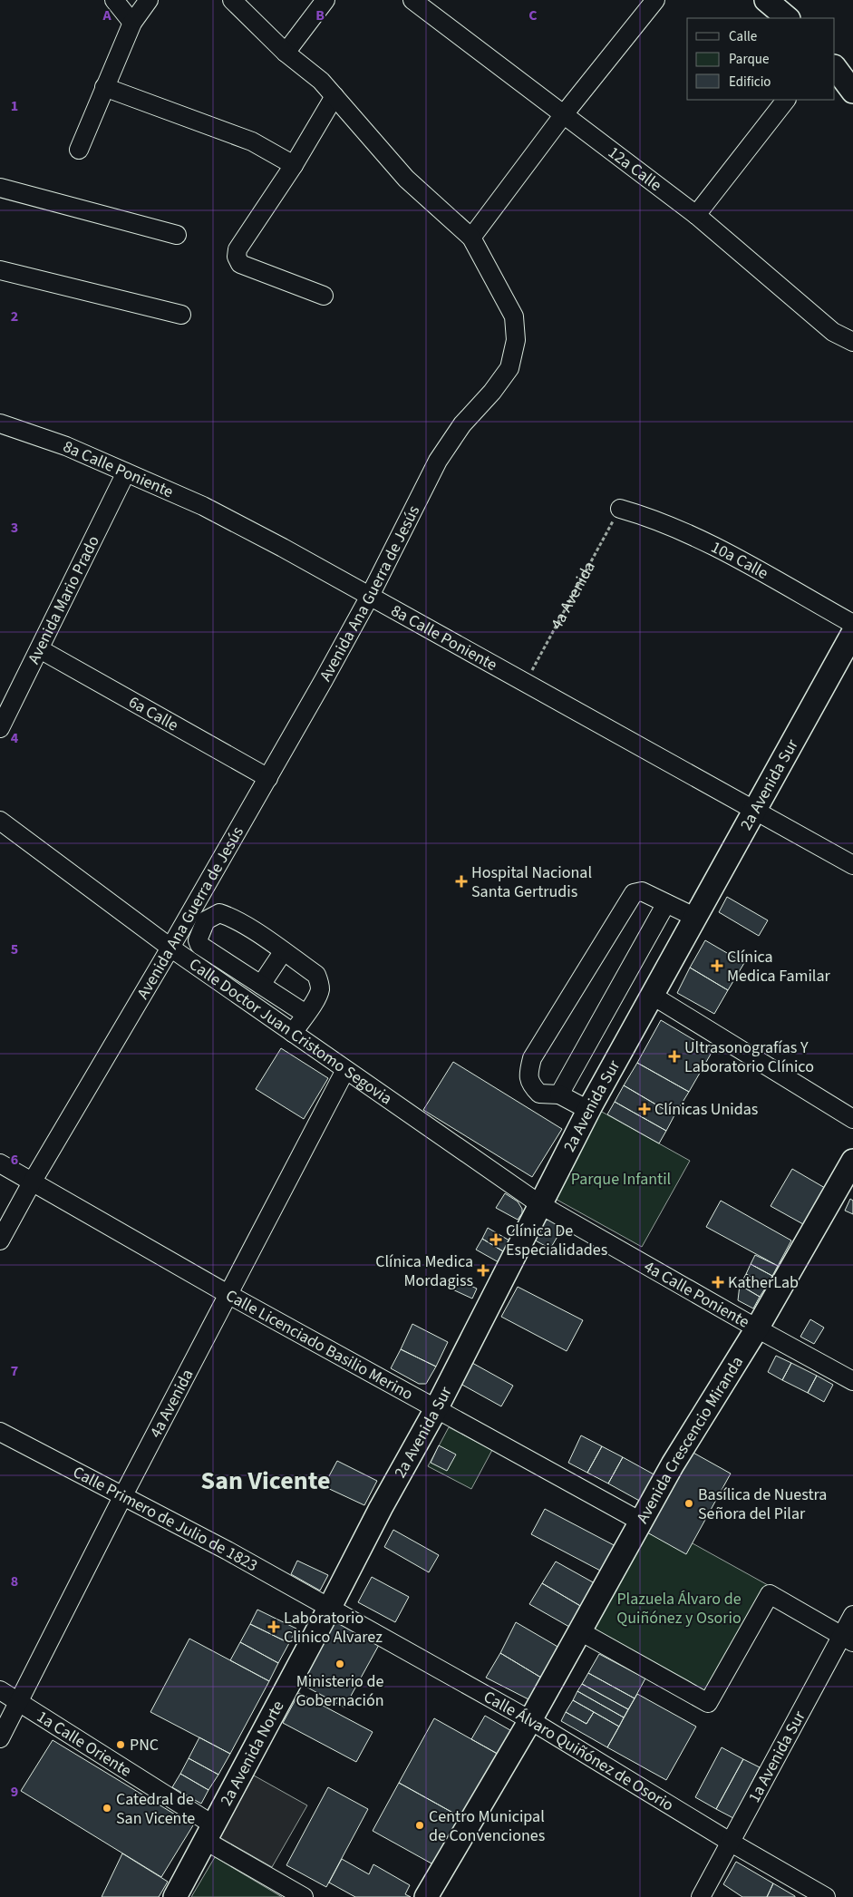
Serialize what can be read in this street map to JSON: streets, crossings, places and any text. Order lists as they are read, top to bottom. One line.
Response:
{"streets":{"main road":["2a Avenida Sur","Avenida Crescencio Miranda","2a Avenida Norte"],"street":["12a Calle","8a Calle Poniente","10a Calle","Avenida Ana Guerra de Jesús","4a Avenida","Avenida Mario Prado","6a Calle","Calle Doctor Juan Cristomo Segovia","4a Calle Poniente","Calle Licenciado Basilio Merino","Calle Primero de Julio de 1823","1a Calle Oriente","Calle Álvaro Quiñónez de Osorio","1a Avenida Sur"]},"crossings":[["8a Calle Poniente","Avenida Ana Guerra de Jesús"],["8a Calle Poniente","4a Avenida"],["8a Calle Poniente","Avenida Mario Prado"],["8a Calle Poniente","2a Avenida Sur"],["10a Calle","4a Avenida"],["Avenida Ana Guerra de Jesús","6a Calle"],["Avenida Ana Guerra de Jesús","Calle Doctor Juan Cristomo Segovia"],["Avenida Ana Guerra de Jesús","Calle Licenciado Basilio Merino"],["4a Avenida","Calle Doctor Juan Cristomo Segovia"],["4a Avenida","Calle Licenciado Basilio Merino"],["4a Avenida","Calle Primero de Julio de 1823"],["4a Avenida","1a Calle Oriente"],["Avenida Mario Prado","6a Calle"],["2a Avenida Sur","Calle Doctor Juan Cristomo Segovia"],["2a Avenida Sur","4a Calle Poniente"],["2a Avenida Sur","Calle Licenciado Basilio Merino"],["2a Avenida Sur","Calle Primero de Julio de 1823"],["2a Avenida Sur","Calle Álvaro Quiñónez de Osorio"],["2a Avenida Sur","2a Avenida Norte"],["Calle Doctor Juan Cristomo Segovia","4a Calle Poniente"],["4a Calle Poniente","Avenida Crescencio Miranda"],["Calle Licenciado Basilio Merino","Avenida Crescencio Miranda"],["Avenida Crescencio Miranda","Calle Álvaro Quiñónez de Osorio"],["Calle Primero de Julio de 1823","Calle Álvaro Quiñónez de Osorio"],["Calle Primero de Julio de 1823","2a Avenida Norte"],["1a Calle Oriente","2a Avenida Norte"],["Calle Álvaro Quiñónez de Osorio","2a Avenida Norte"],["Calle Álvaro Quiñónez de Osorio","1a Avenida Sur"]],"districts":["San Vicente"],"parks":["Parque Infantil","Plazuela Álvaro de Quiñónez y Osorio"],"places":{"health":["Hospital Nacional Santa Gertrudis","Clínica Medica Familar","Ultrasonografías Y Laboratorio Clínico","Clínicas Unidas","Clínica De Especialidades","Clínica Medica Mordagiss","KatherLab","Laboratorio Clinico Alvarez"],"other":["Basílica de Nuestra Señora del Pilar","Ministerio de Gobernación","PNC","Catedral de San Vicente","Centro Municipal de Convenciones"]},"legend":["Calle","Parque","Edificio"],"grid":{"columns":["A","B","C"],"rows":["1","2","3","4","5","6","7","8","9"]}}
